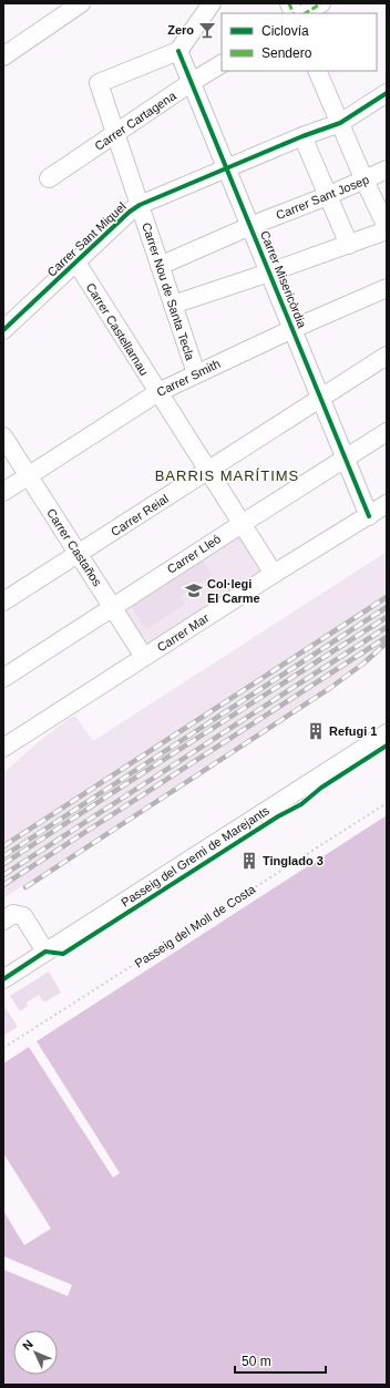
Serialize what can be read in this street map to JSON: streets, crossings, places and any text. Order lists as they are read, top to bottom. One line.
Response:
{"streets":{"street":["Carrer Cartagena","Carrer Sant Josep","Carrer Sant Miquel","Carrer Misericòrdia","Carrer Nou de Santa Tecla","Carrer Castellarnau","Carrer Smith","Carrer Reial","Carrer Castaños","Carrer Lleó","Carrer Mar","Passeig del Gremi de Marejants"],"path":["Passeig del Moll de Costa"]},"crossings":[["Carrer Cartagena","Carrer Misericòrdia"],["Carrer Cartagena","Carrer Nou de Santa Tecla"],["Carrer Sant Josep","Carrer Misericòrdia"],["Carrer Sant Josep","Carrer Nou de Santa Tecla"],["Carrer Sant Miquel","Carrer Misericòrdia"],["Carrer Sant Miquel","Carrer Nou de Santa Tecla"],["Carrer Sant Miquel","Carrer Castellarnau"],["Carrer Misericòrdia","Carrer Nou de Santa Tecla"],["Carrer Misericòrdia","Carrer Smith"],["Carrer Misericòrdia","Carrer Reial"],["Carrer Misericòrdia","Carrer Lleó"],["Carrer Misericòrdia","Carrer Mar"],["Carrer Nou de Santa Tecla","Carrer Smith"],["Carrer Castellarnau","Carrer Smith"],["Carrer Castellarnau","Carrer Reial"],["Carrer Castellarnau","Carrer Lleó"],["Carrer Castellarnau","Carrer Mar"],["Carrer Smith","Carrer Castaños"],["Carrer Reial","Carrer Castaños"],["Carrer Castaños","Carrer Lleó"],["Carrer Castaños","Carrer Mar"]],"districts":["BARRIS MARÍTIMS"],"places":{"bar":["Zero"],"school or university":["Col·legi El Carme"],"building":["Refugi 1","Tinglado 3"]},"legend":["Ciclovía","Sendero"],"scale_bar":"50 m","north":"top left"}
